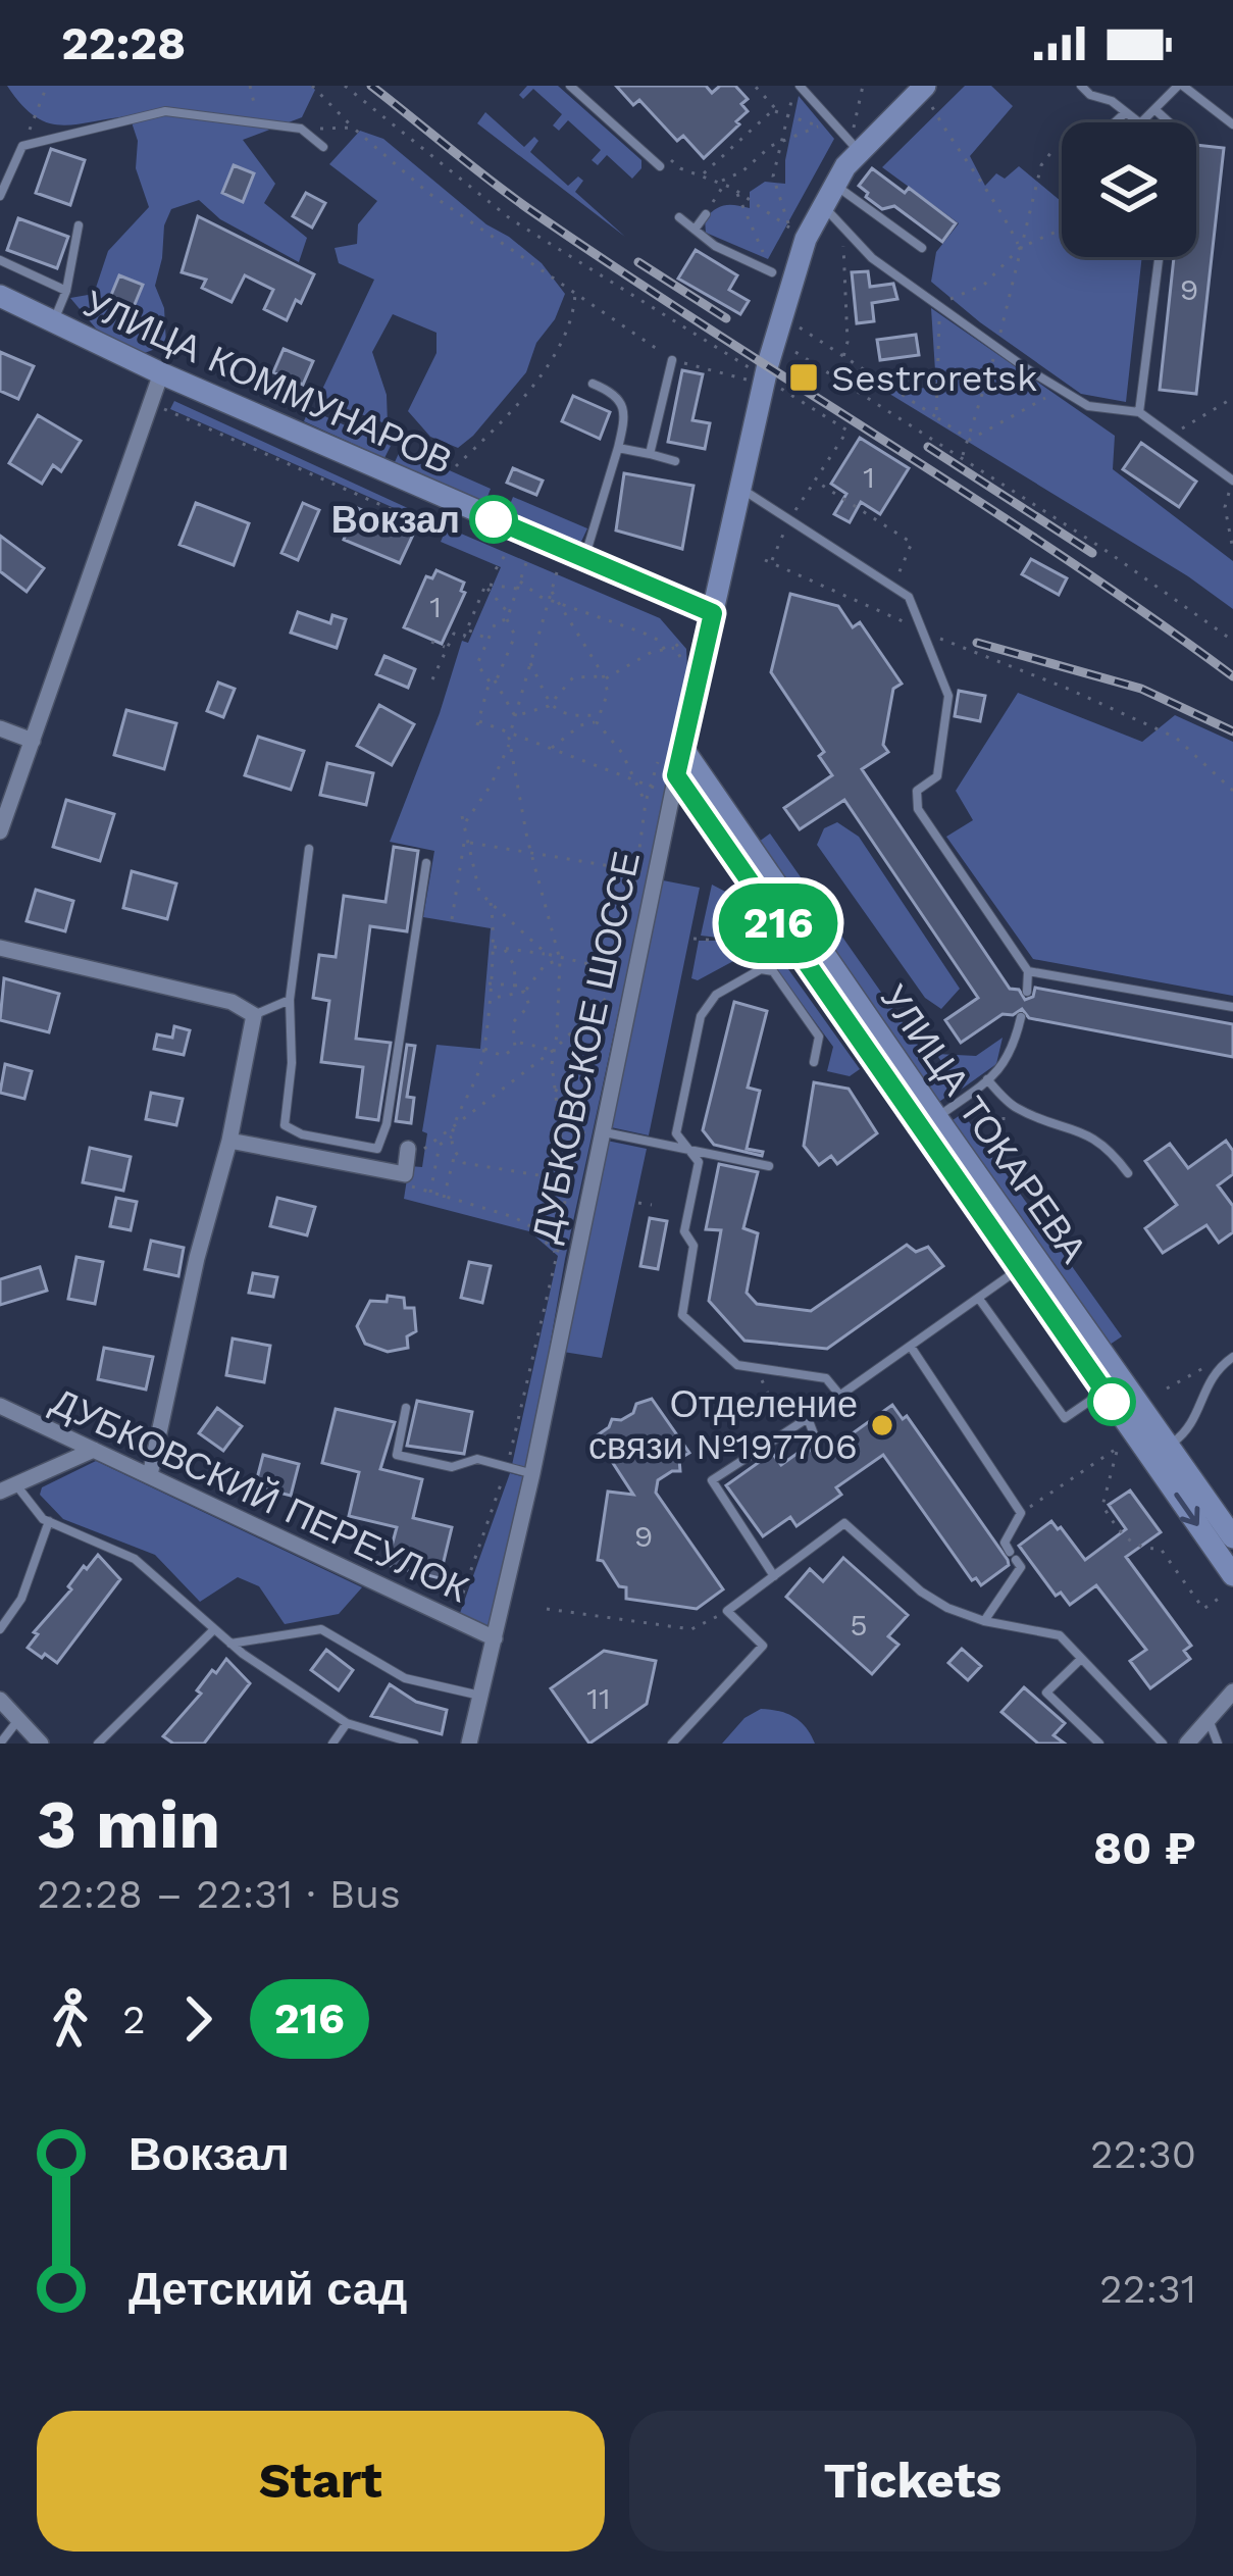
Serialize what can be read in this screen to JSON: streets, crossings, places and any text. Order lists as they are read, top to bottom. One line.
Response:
{"streets":{"main road":["УЛИЦА КОММУНАРОВ","ДУБКОВСКОЕ ШОССЕ","УЛИЦА ТОКАРЕВА"],"street":["ДУБКОВСКИЙ ПЕРЕУЛОК"]},"crossings":[["УЛИЦА КОММУНАРОВ","ДУБКОВСКОЕ ШОССЕ"],["ДУБКОВСКОЕ ШОССЕ","УЛИЦА ТОКАРЕВА"],["ДУБКОВСКОЕ ШОССЕ","ДУБКОВСКИЙ ПЕРЕУЛОК"]],"places":{"transit":["Sestroretsk"],"other":["Вокзал","Отделение связи №197706"]},"lines":["bus line 216"],"house_numbers":["9","1","1","9","5","11"],"page":{"status":"22:28","on_map":"216","heading":["3 min","22:28 – 22:31 · Bus","80 ₽"],"legs":["2","216"],"list":[{"name":"Вокзал","value":"22:30"},{"name":"Детский сад","value":"22:31"}],"buttons":["Start","Tickets"]}}
